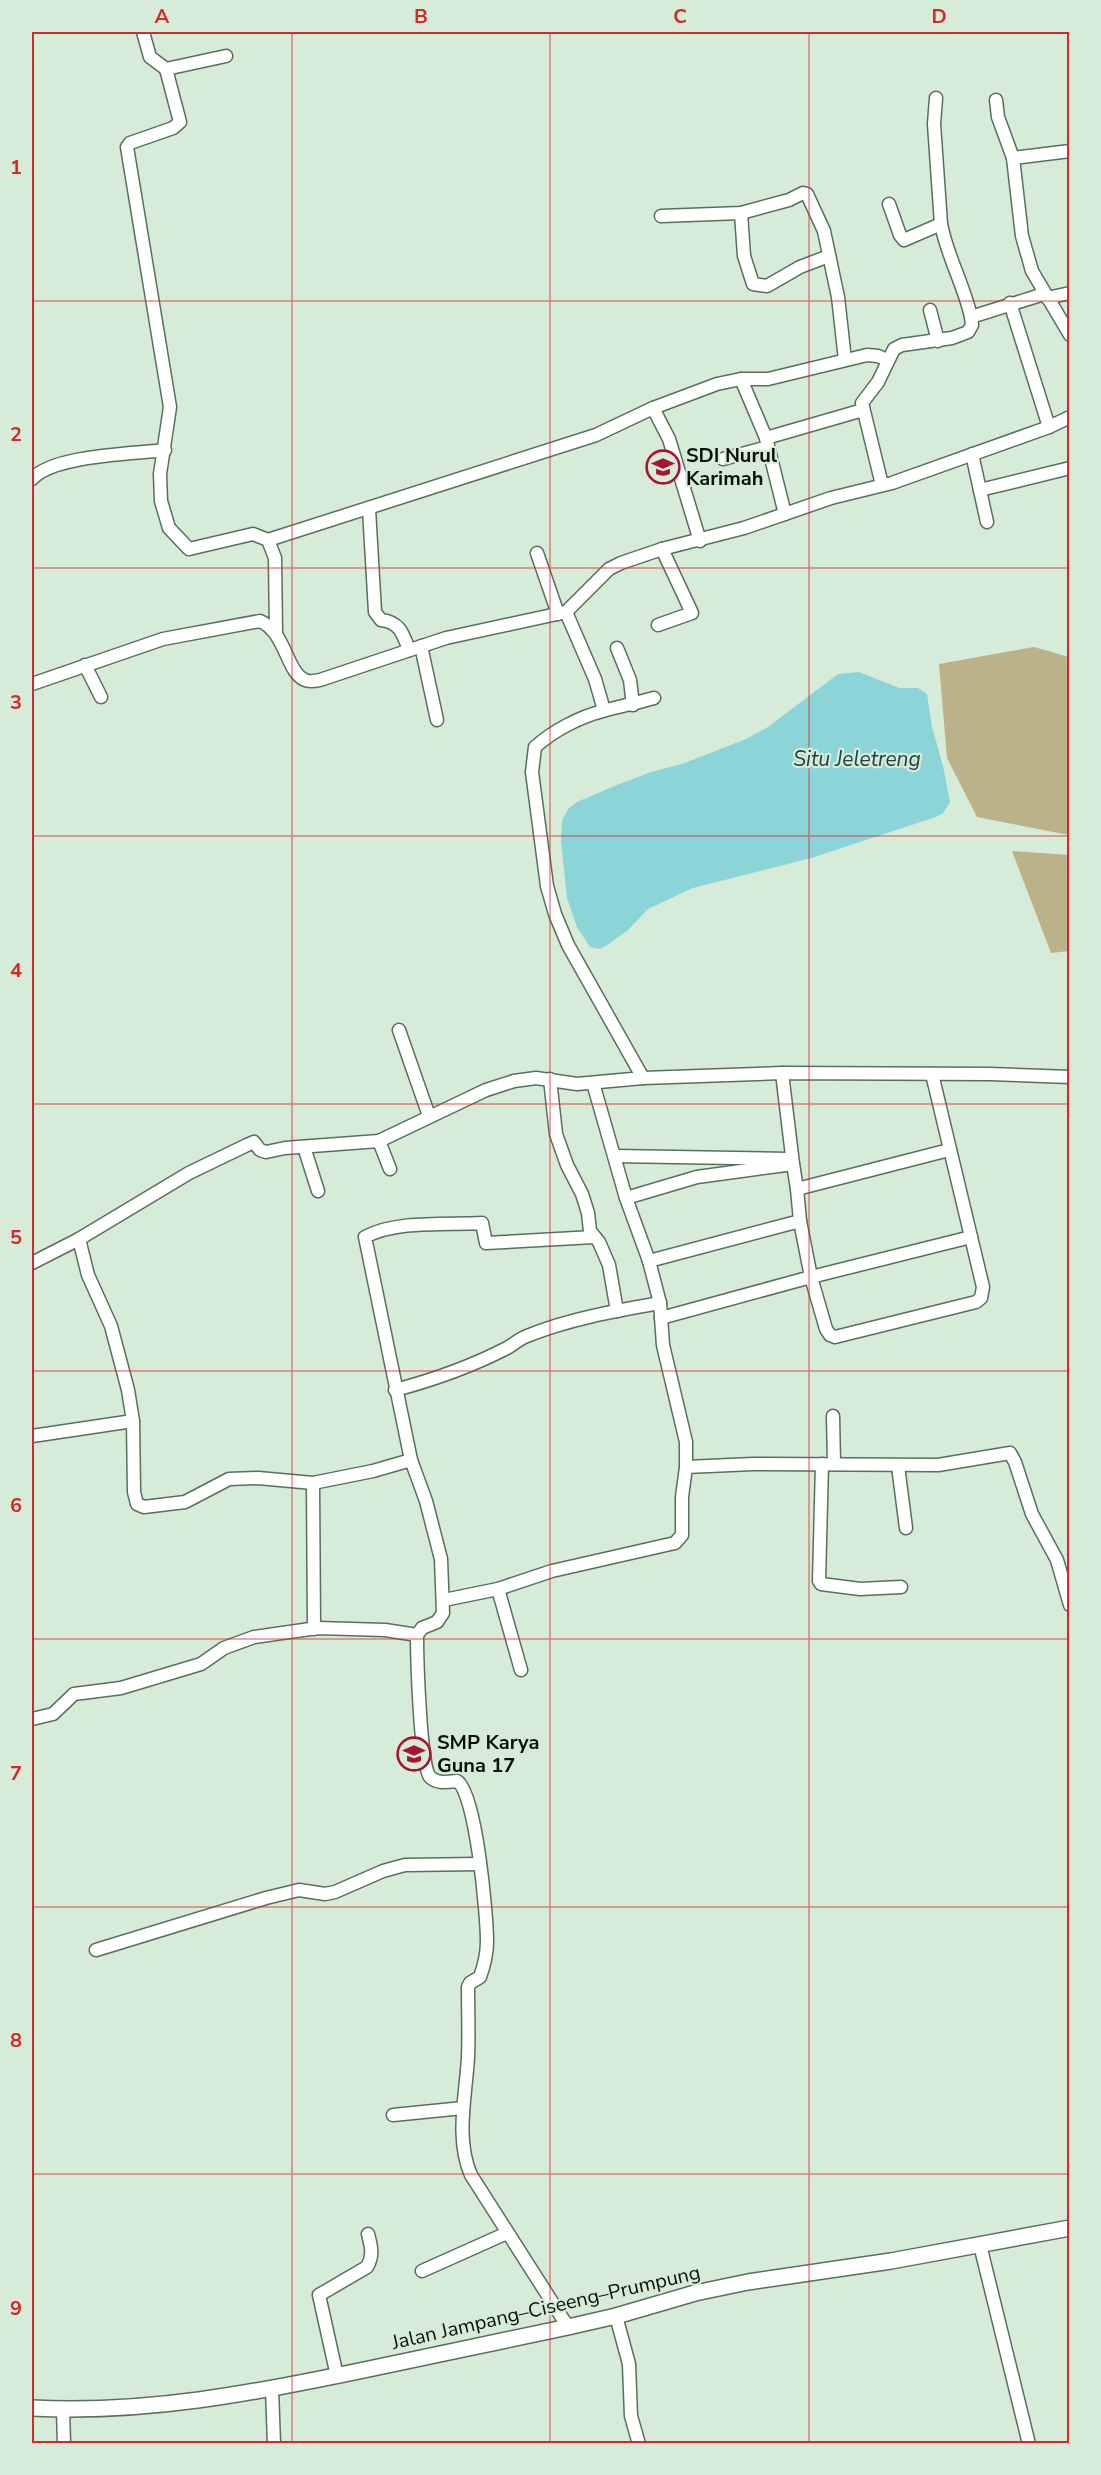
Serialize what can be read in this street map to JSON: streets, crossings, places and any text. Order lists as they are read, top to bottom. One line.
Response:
{"streets":{"main road":["Jalan Jampang–Ciseeng–Prumpung"]},"water":["Situ Jeletreng"],"places":{"school or university":["SDI Nurul Karimah","SMP Karya Guna 17"]},"grid":{"columns":["A","B","C","D"],"rows":["1","2","3","4","5","6","7","8","9"]}}
